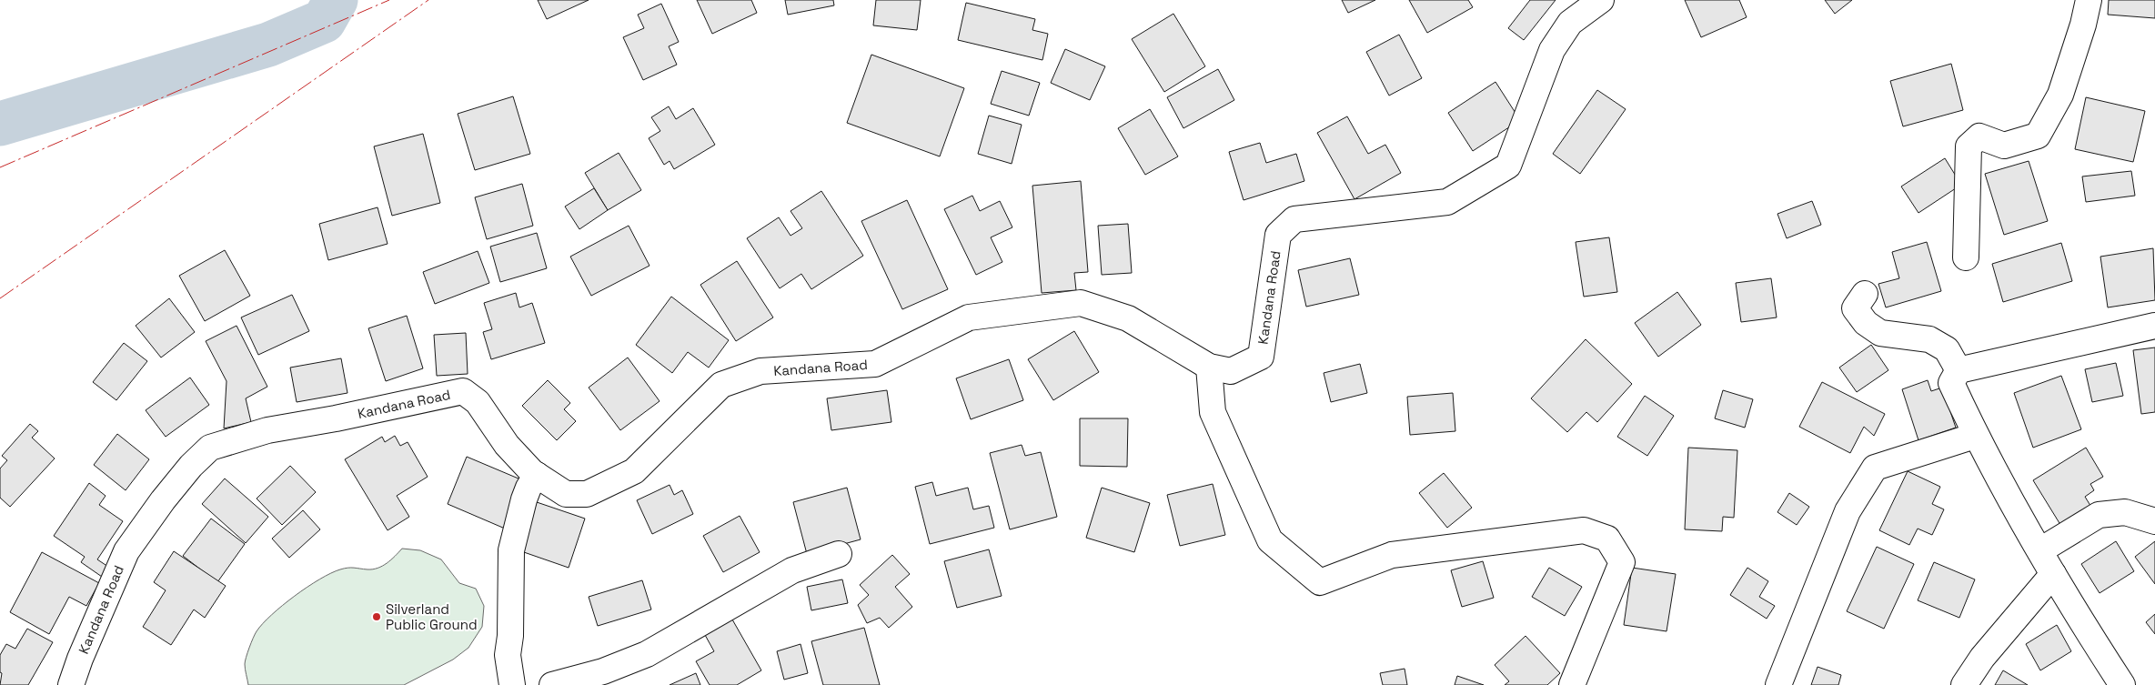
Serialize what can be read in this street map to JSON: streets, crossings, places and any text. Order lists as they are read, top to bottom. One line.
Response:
{"streets":{"street":["Kandana Road"]},"places":["Silverland Public Ground"]}
